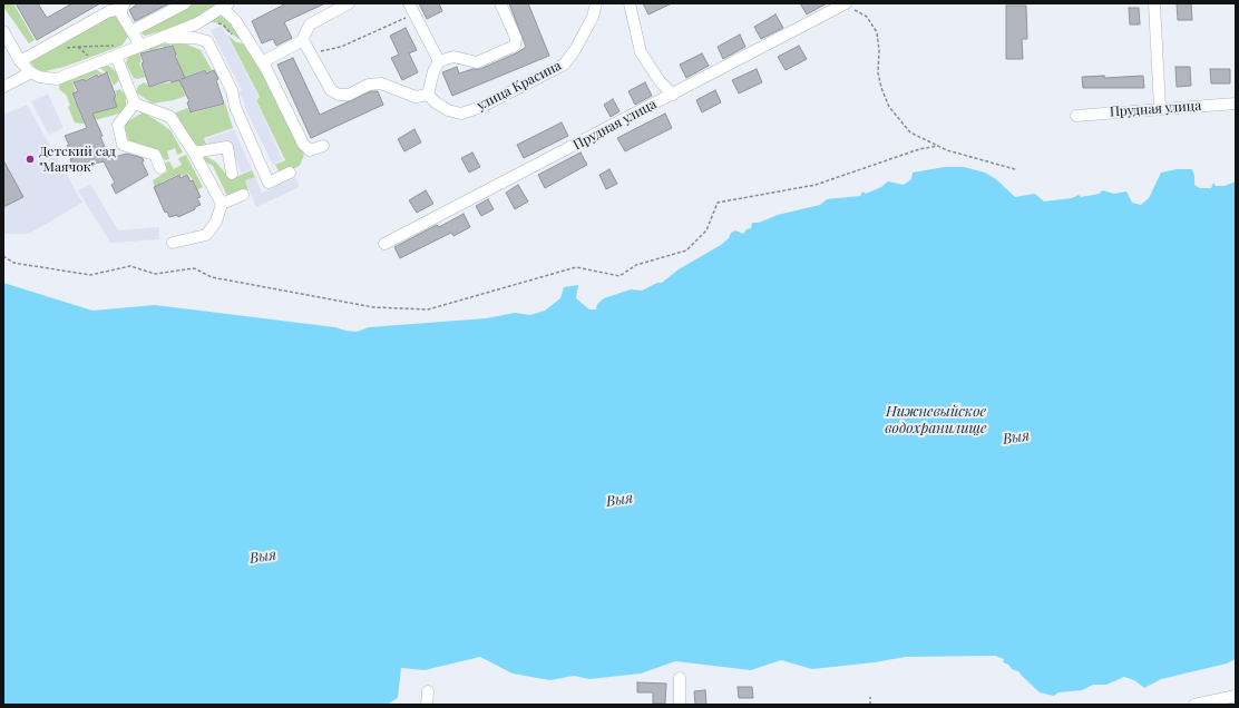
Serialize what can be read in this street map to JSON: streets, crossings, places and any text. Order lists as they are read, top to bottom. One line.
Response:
{"streets":{"street":["улица Красина","Прудная улица"]},"water":["Нижневыйское водохранилище","Выя"],"places":["Детский сад \"Маячок\""]}
